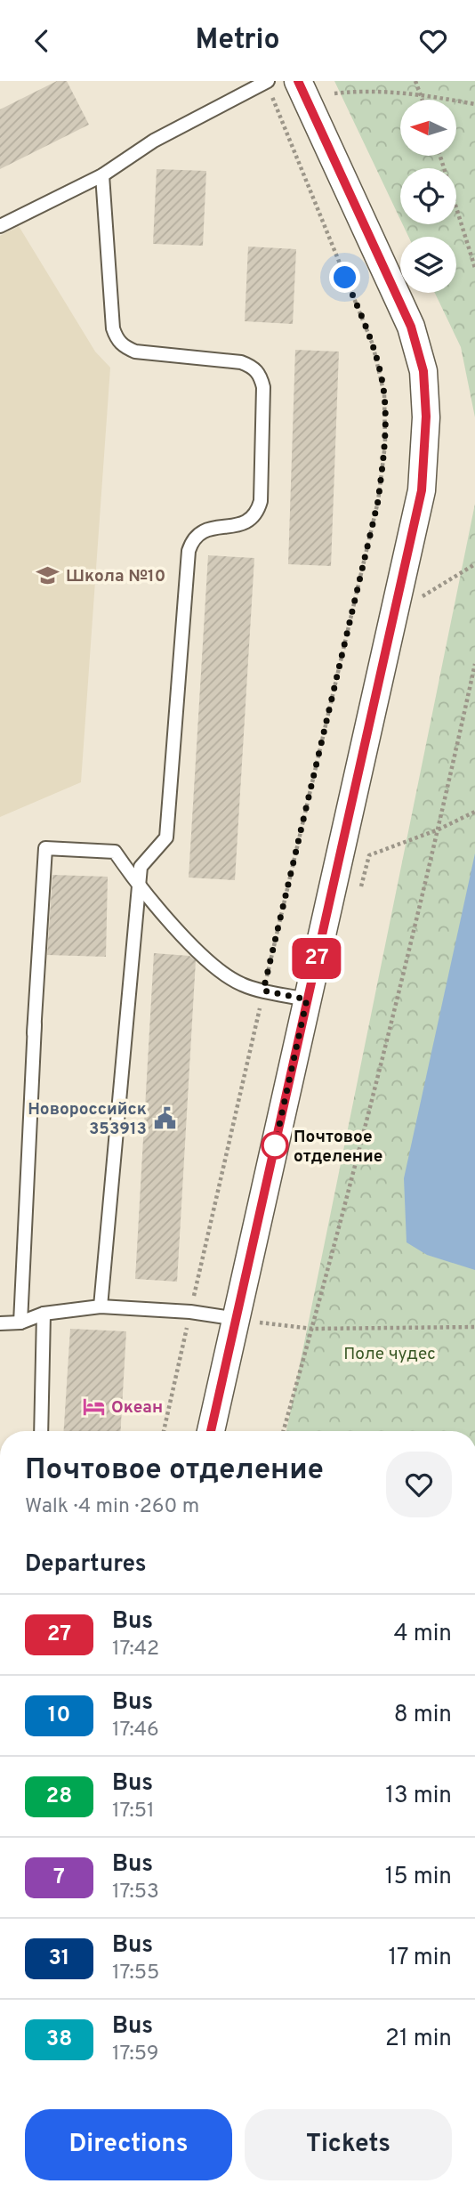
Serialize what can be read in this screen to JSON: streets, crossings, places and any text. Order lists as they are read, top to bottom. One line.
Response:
{"parks":["Поле чудес"],"places":{"school or university":["Школа №10"],"public building":["Новороссийск 353913"],"other":["Почтовое отделение"],"hotel":["Океан"]},"lines":["bus line 27"],"north":"left","page":{"header":"Metrio","on_map":"27","heading":[["Почтовое отделение","Walk · 4 min · 260 m"],"Departures"],"list":[{"mark":"27","name":"Bus","note":"17:42","value":"4 min"},{"mark":"10","name":"Bus","note":"17:46","value":"8 min"},{"mark":"28","name":"Bus","note":"17:51","value":"13 min"},{"mark":"7","name":"Bus","note":"17:53","value":"15 min"},{"mark":"31","name":"Bus","note":"17:55","value":"17 min"},{"mark":"38","name":"Bus","note":"17:59","value":"21 min"}],"buttons":["Directions","Tickets"]}}
